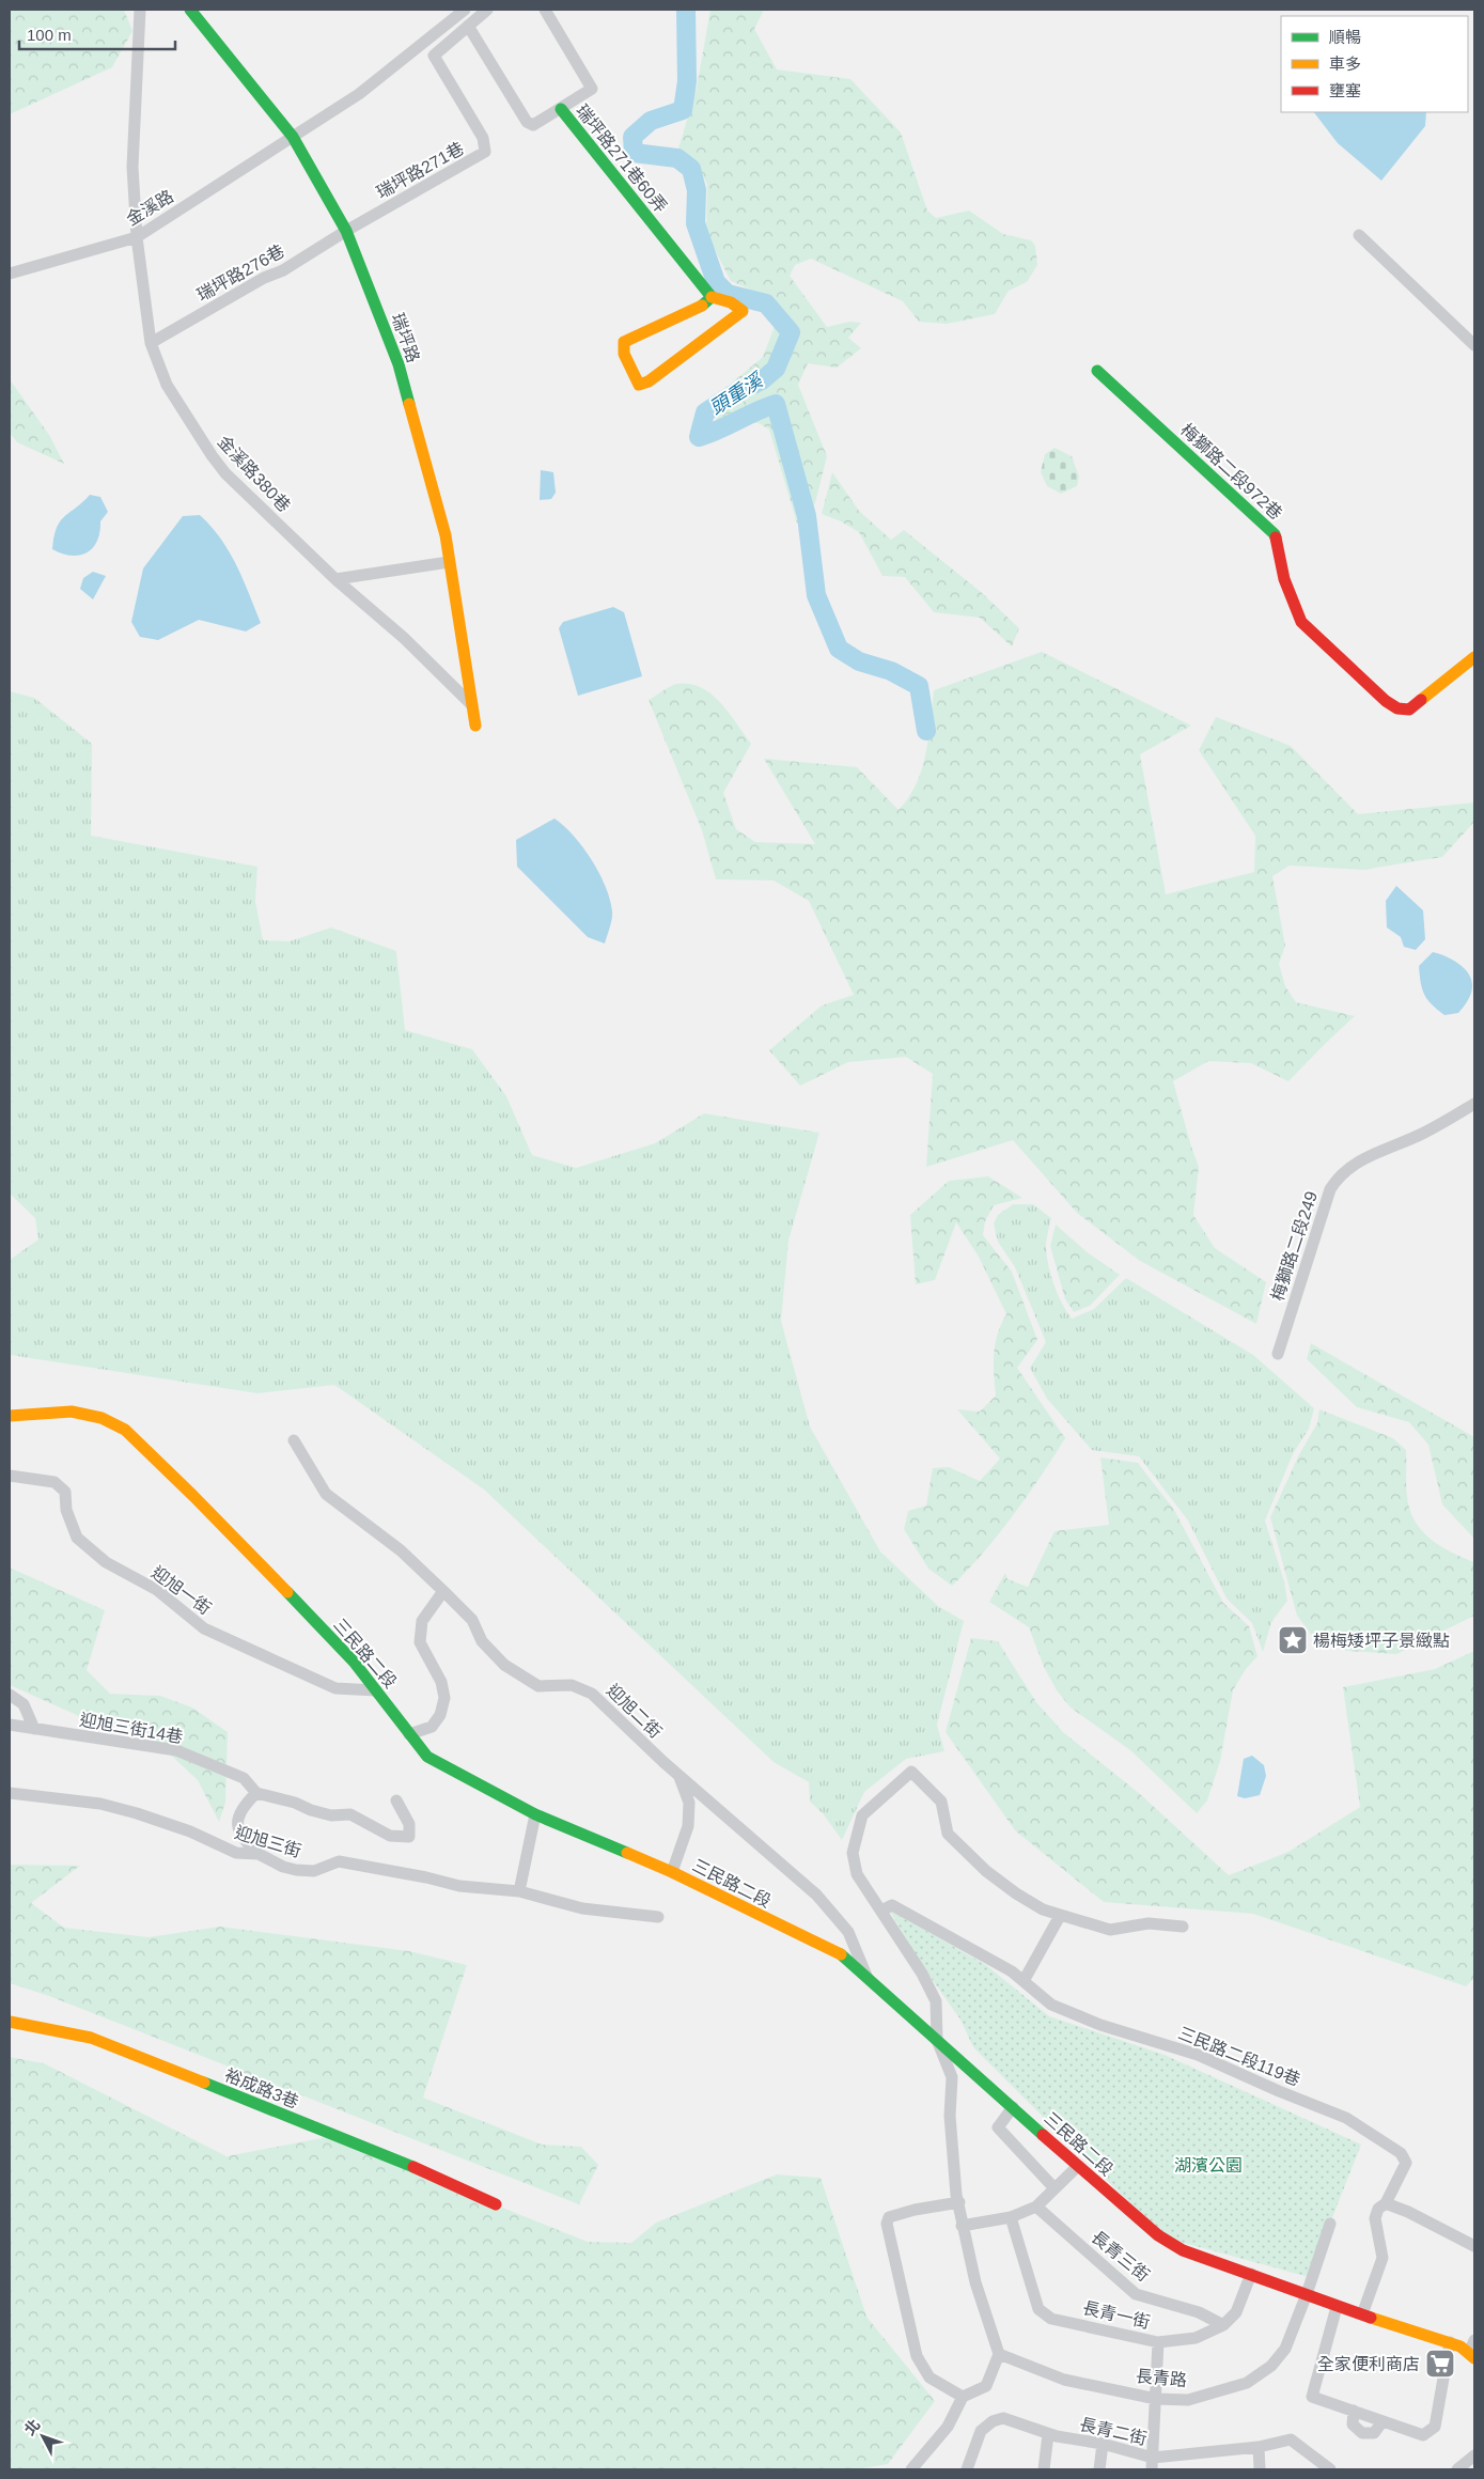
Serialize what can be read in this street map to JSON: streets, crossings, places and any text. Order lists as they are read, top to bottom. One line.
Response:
{"streets":{"street":["瑞坪路271巷60弄","瑞坪路271巷","金溪路","瑞坪路276巷","瑞坪路","梅獅路二段972巷","金溪路380巷","梅獅路二段249","迎旭一街","三民路二段","迎旭二街","迎旭三街14巷","迎旭三街","三民路二段119巷","裕成路3巷","長青三街","長青一街","長青路","長青二街"]},"crossings":[["瑞坪路271巷60弄","瑞坪路271巷"],["瑞坪路271巷","瑞坪路276巷"],["瑞坪路271巷","瑞坪路"],["金溪路","瑞坪路"],["金溪路","金溪路380巷"],["瑞坪路276巷","瑞坪路"],["瑞坪路276巷","金溪路380巷"],["瑞坪路","金溪路380巷"],["迎旭一街","三民路二段"],["三民路二段","迎旭二街"],["三民路二段","三民路二段119巷"],["三民路二段","長青一街"],["三民路二段","長青路"],["長青三街","長青一街"]],"water":["頭重溪"],"parks":["湖濱公園"],"places":{"place":["楊梅矮坪子景緻點"],"supermarket":["全家便利商店"]},"legend":["順暢","車多","壅塞"],"scale_bar":"100 m","north":"top left"}
